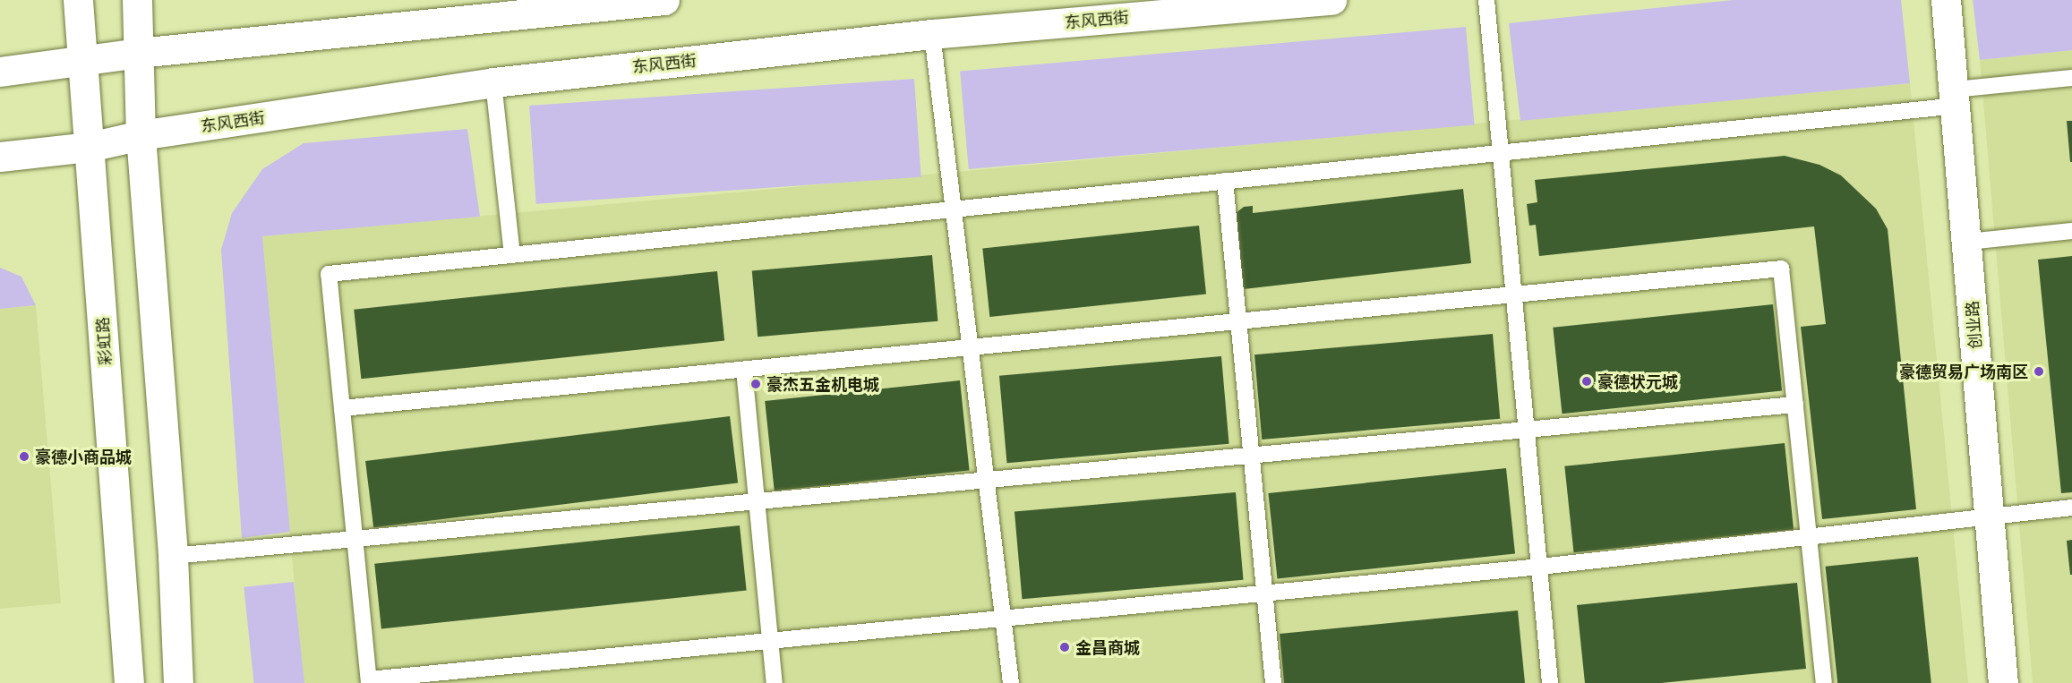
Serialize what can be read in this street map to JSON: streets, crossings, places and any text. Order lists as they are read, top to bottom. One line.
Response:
{"streets":{"main road":["东风西街","创业路","彩虹路"]},"crossings":[["东风西街","彩虹路"]],"places":["豪德贸易广场南区","豪德状元城","豪杰五金机电城","豪德小商品城","金昌商城"]}
